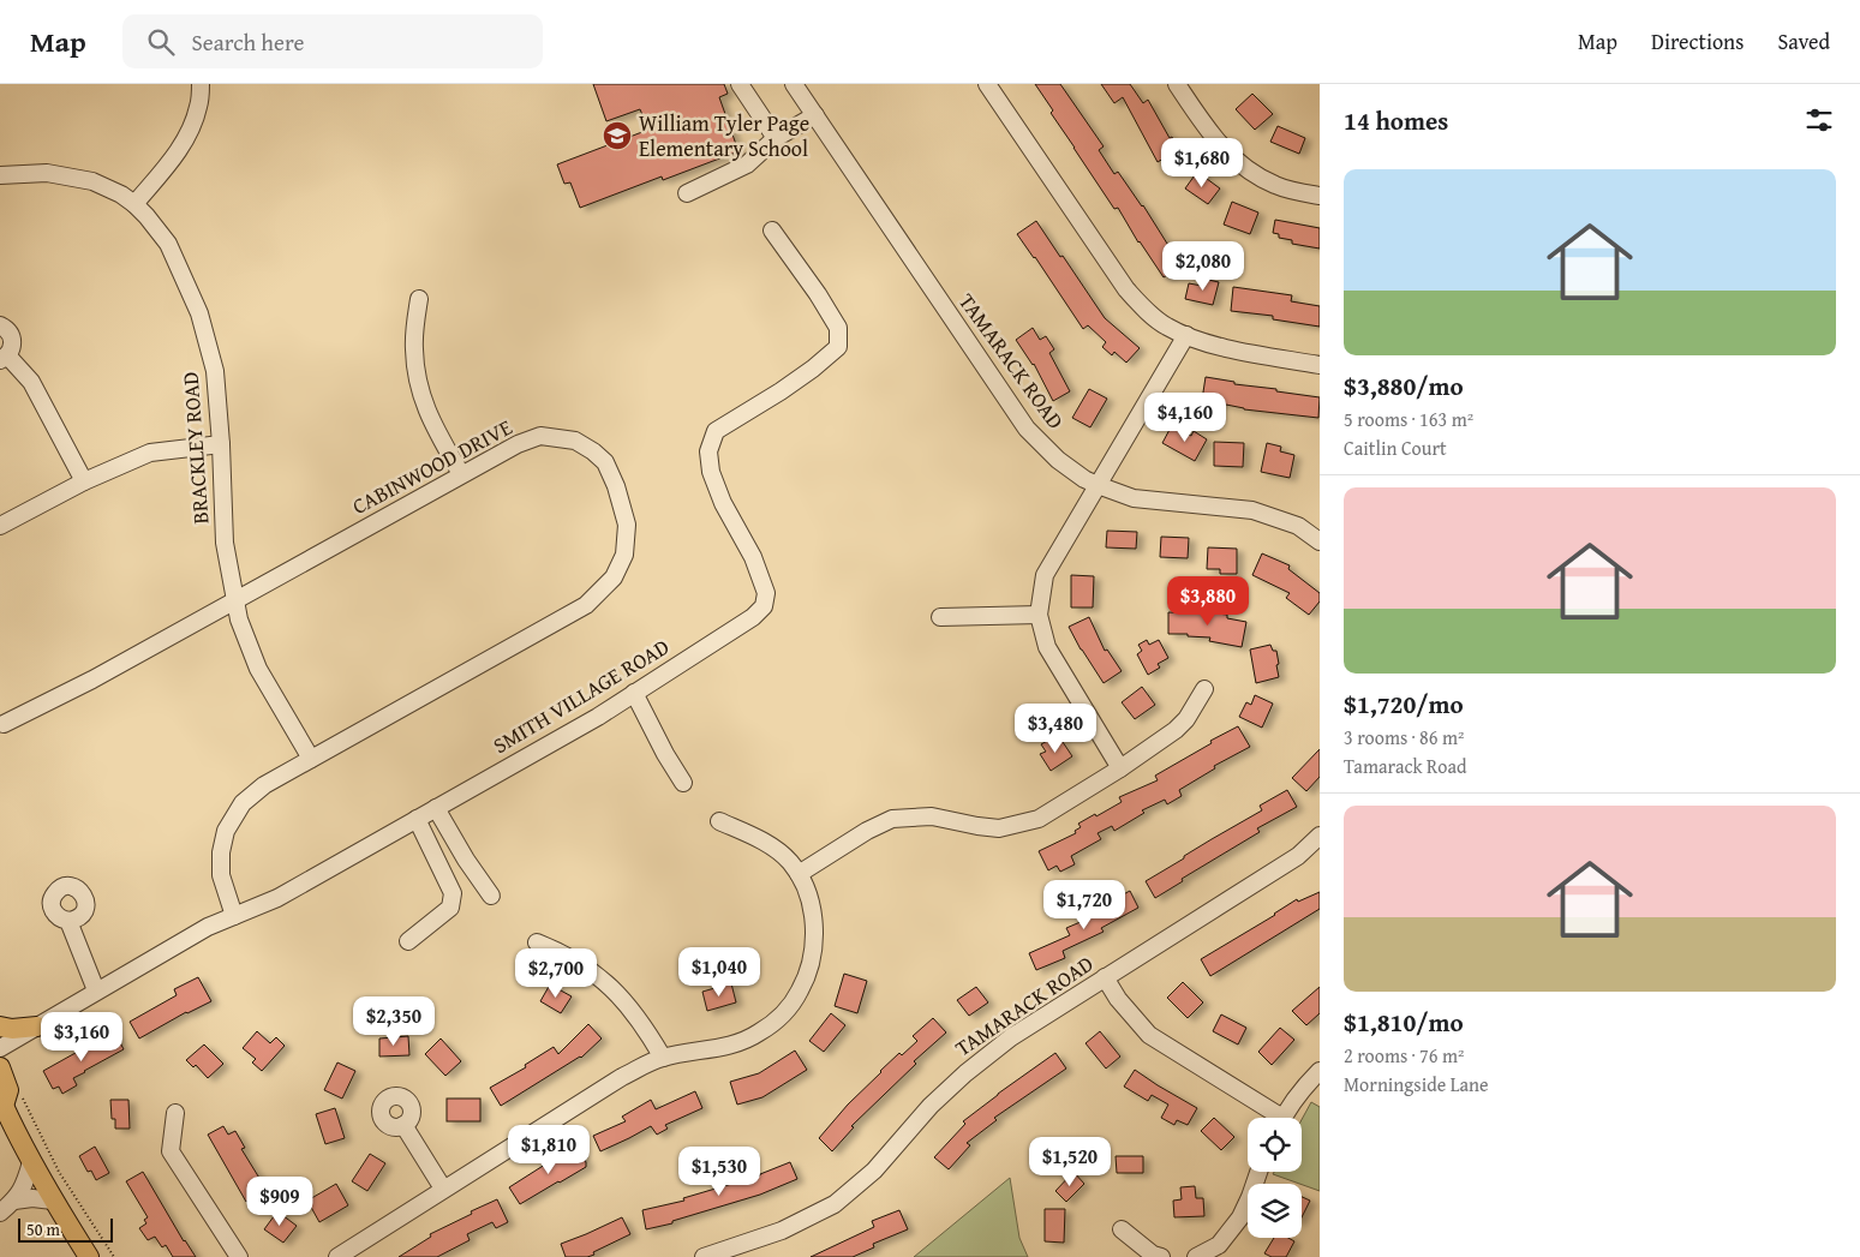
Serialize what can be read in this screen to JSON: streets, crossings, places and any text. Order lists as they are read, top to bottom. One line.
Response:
{"streets":{"street":["TAMARACK ROAD","BRACKLEY ROAD","CABINWOOD DRIVE","SMITH VILLAGE ROAD"]},"crossings":[["BRACKLEY ROAD","CABINWOOD DRIVE"],["CABINWOOD DRIVE","SMITH VILLAGE ROAD"]],"places":{"school or university":["William Tyler Page Elementary School"]},"scale_bar":"50 m","page":{"header":"Map","search":"Search here","nav":["Map","Directions","Saved"],"heading":"14 homes","price":["$1,680","$2,080","$4,160","$3,880","$3,480","$1,720","$1,040","$2,700","$2,350","$3,160","$1,810","$1,520","$1,530","$909"],"list":[{"name":"$3,880/mo","note":"5 rooms · 163 m² · Caitlin Court"},{"name":"$1,720/mo","note":"3 rooms · 86 m² · Tamarack Road"},{"name":"$1,810/mo","note":"2 rooms · 76 m² · Morningside Lane"}],"scale":"50 m"}}
